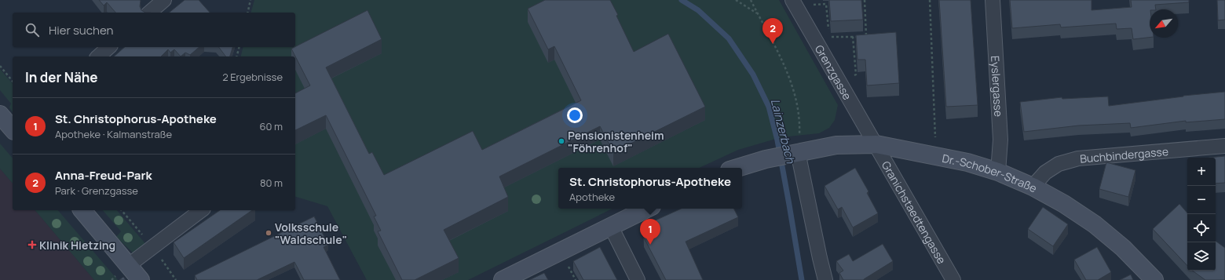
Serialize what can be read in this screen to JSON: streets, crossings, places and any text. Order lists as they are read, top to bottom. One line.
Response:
{"streets":{"street":["Grenzgasse","Eyslergasse","Buchbindergasse","Dr.-Schober-Straße","Granichstaedtengasse"]},"crossings":[["Grenzgasse","Dr.-Schober-Straße"],["Grenzgasse","Granichstaedtengasse"],["Eyslergasse","Dr.-Schober-Straße"],["Buchbindergasse","Dr.-Schober-Straße"],["Dr.-Schober-Straße","Granichstaedtengasse"]],"water":["Lainzerbach"],"places":{"other":["Pensionistenheim \"Föhrenhof\"","Volksschule \"Waldschule\""],"health":["Klinik Hietzing"]},"north":"bottom left","page":{"search":"Hier suchen","pins":["2","1"],"heading":["In der Nähe","2 Ergebnisse"],"list":[{"mark":"1","name":"St. Christophorus-Apotheke","note":"Apotheke · Kalmanstraße","value":"60 m"},{"mark":"2","name":"Anna-Freud-Park","note":"Park · Grenzgasse","value":"80 m"}],"map_buttons":["+","−"],"popup":["St. Christophorus-Apotheke","Apotheke"]}}
